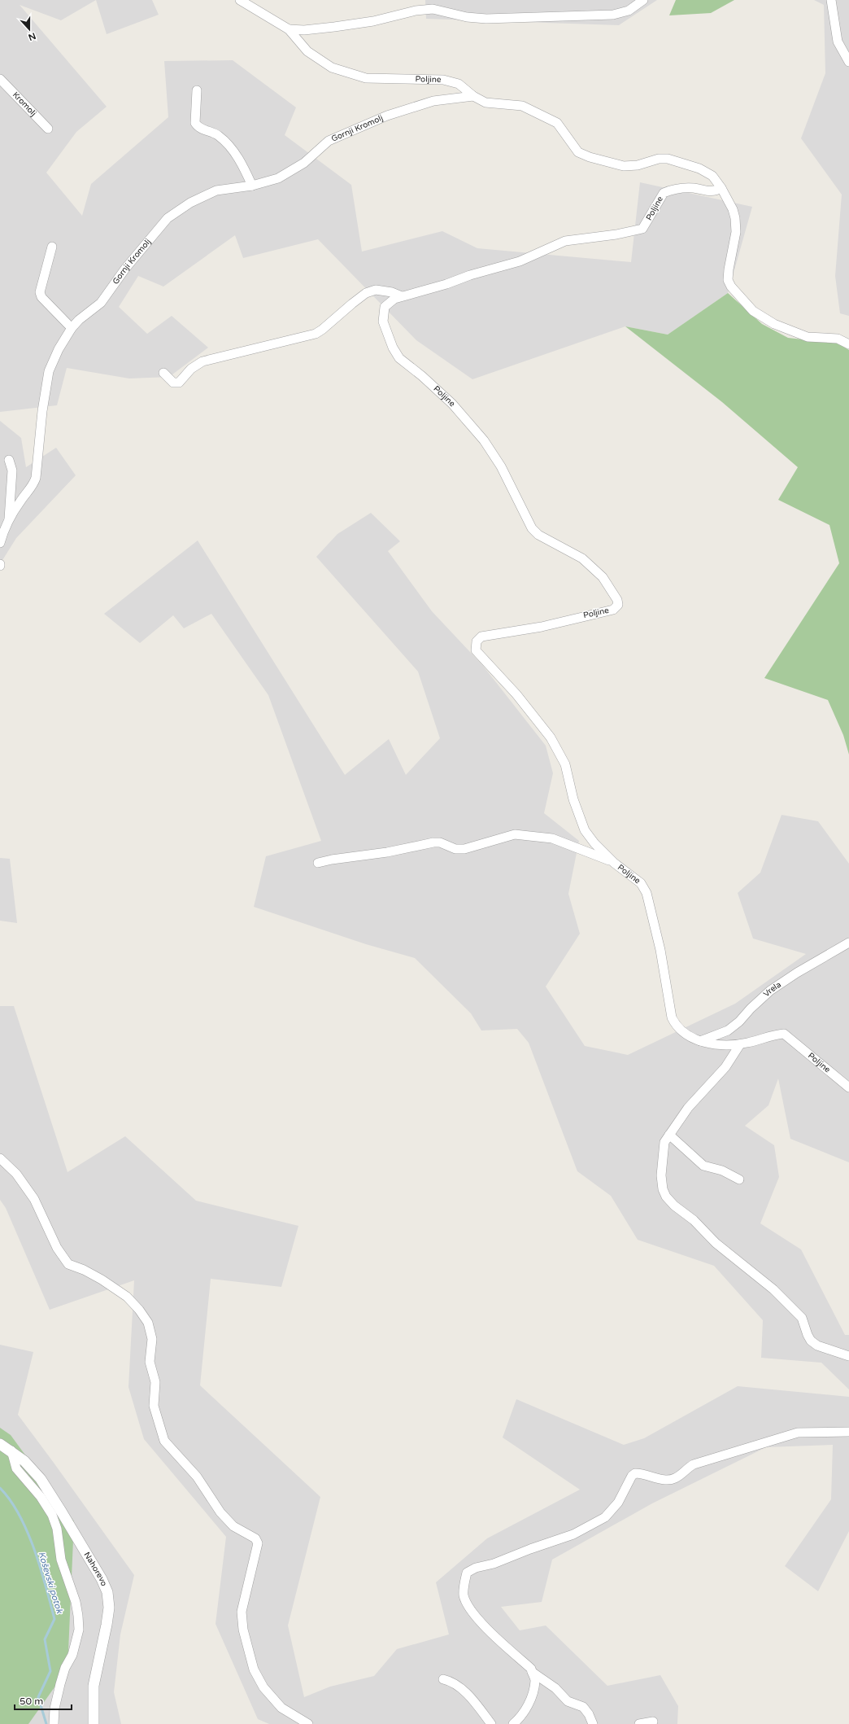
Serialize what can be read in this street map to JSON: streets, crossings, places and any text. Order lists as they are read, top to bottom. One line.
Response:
{"streets":{"street":["Poljine","Kromolj","Gornji Kromolj","Vrela","Nahorevo"]},"crossings":[["Poljine","Gornji Kromolj"],["Poljine","Vrela"]],"water":["Koševski potok"],"scale_bar":"50 m","north":"bottom"}
